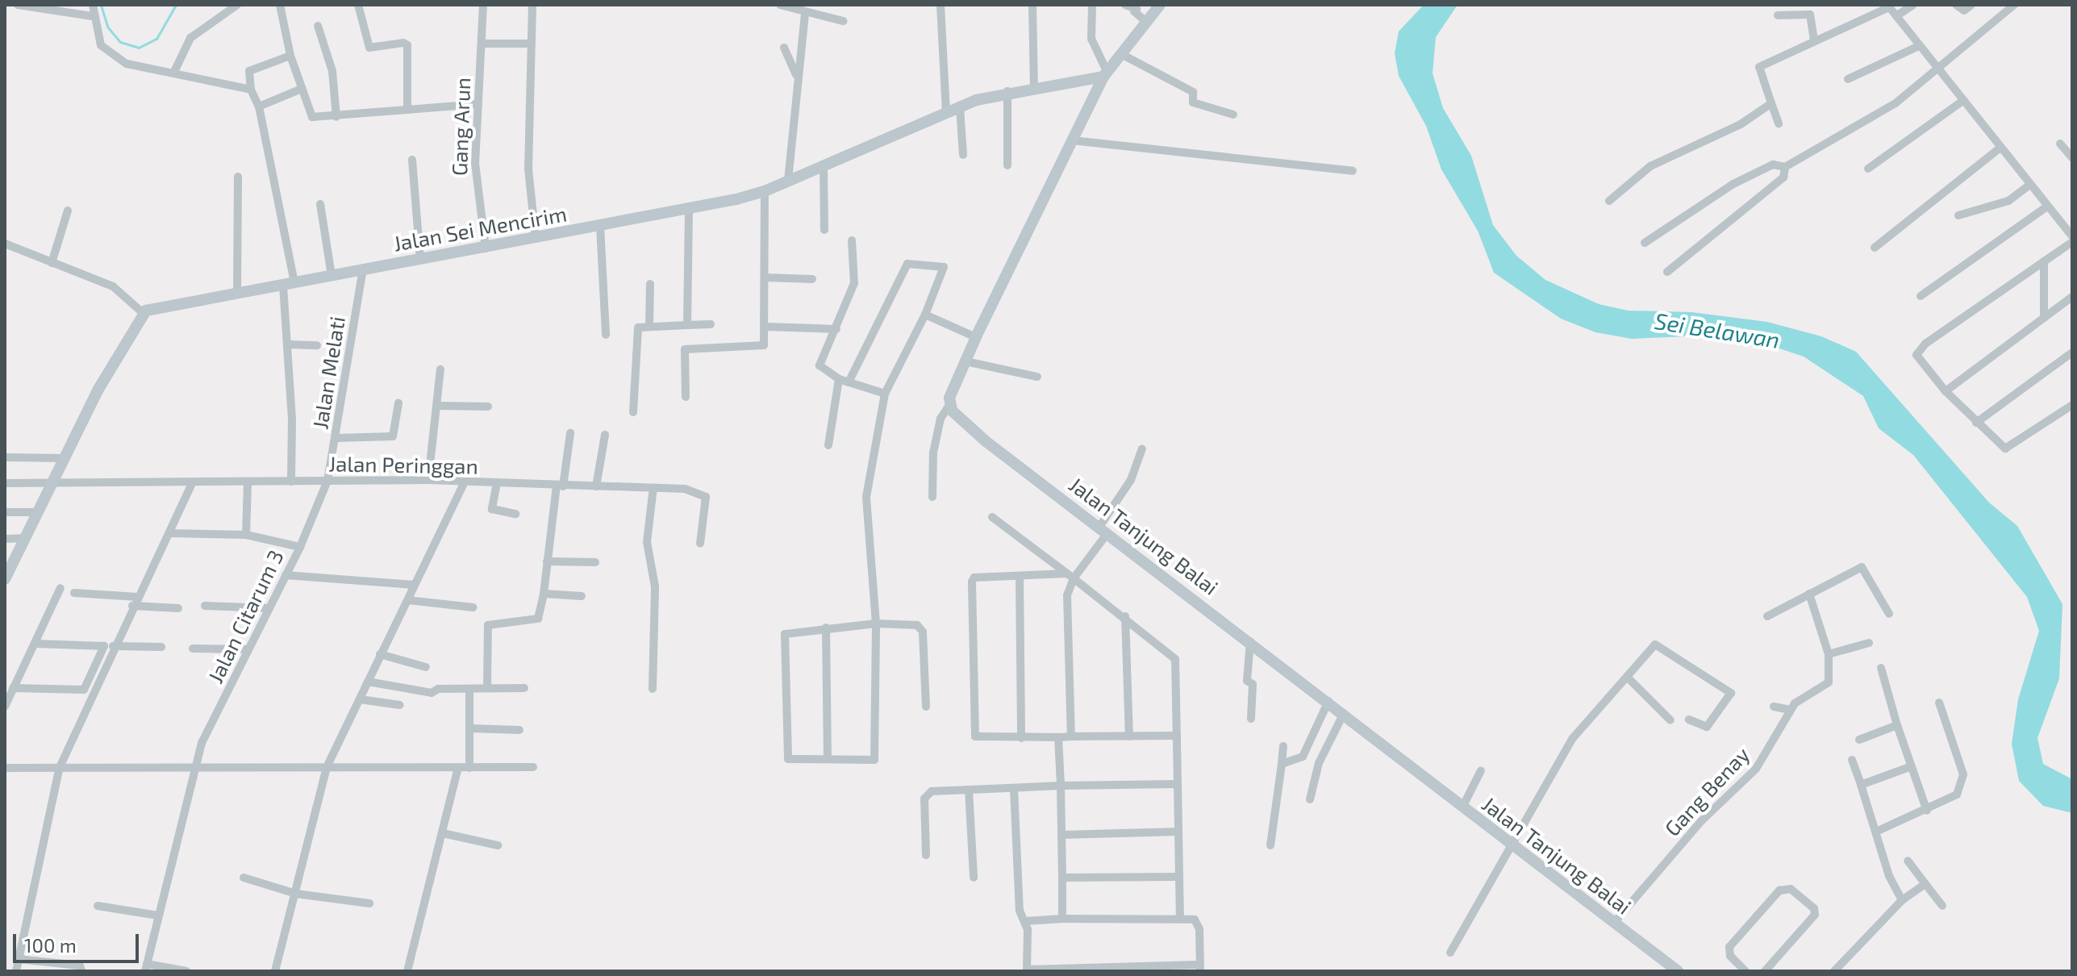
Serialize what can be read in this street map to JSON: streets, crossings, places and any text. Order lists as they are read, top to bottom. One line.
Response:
{"streets":{"street":["Gang Arun","Jalan Sei Mencirim","Jalan Melati","Jalan Peringgan","Jalan Tanjung Balai","Jalan Citarum 3","Gang Benay"]},"crossings":[["Gang Arun","Jalan Sei Mencirim"],["Jalan Sei Mencirim","Jalan Melati"],["Jalan Melati","Jalan Peringgan"],["Jalan Melati","Jalan Citarum 3"],["Jalan Peringgan","Jalan Citarum 3"],["Jalan Tanjung Balai","Gang Benay"]],"water":["Sei Belawan"],"scale_bar":"100 m"}
